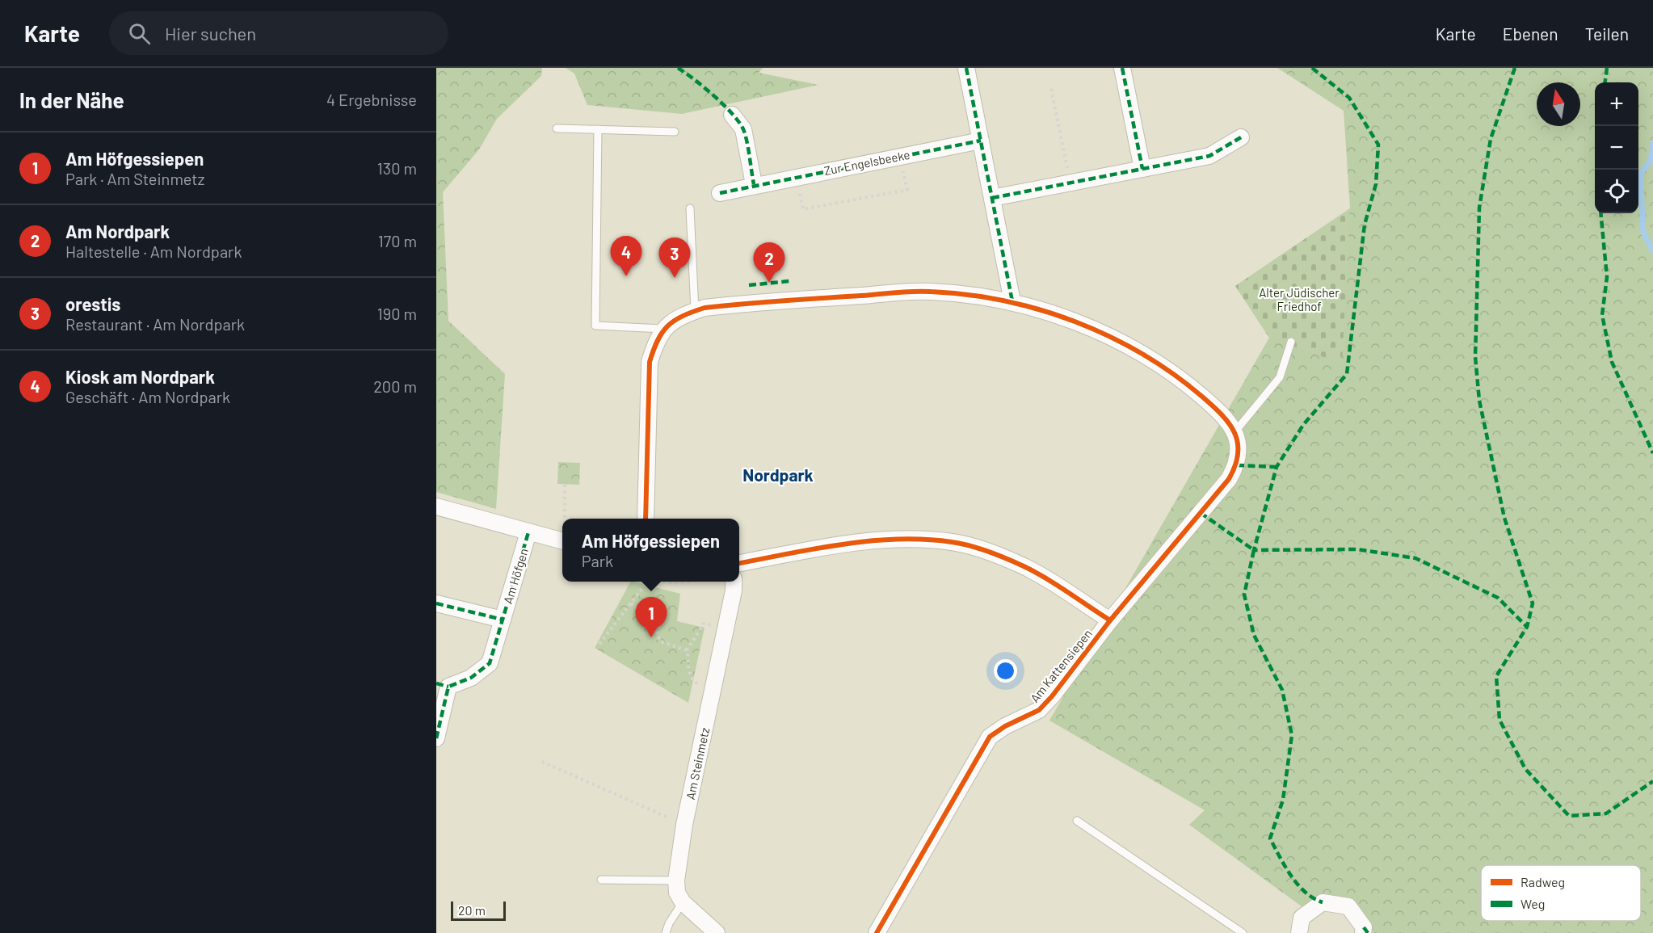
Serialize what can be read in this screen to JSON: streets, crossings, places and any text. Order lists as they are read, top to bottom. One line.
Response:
{"streets":{"street":["Zur Engelsbeeke","Am Höfgen","Am Kattensiepen","Am Steinmetz"]},"districts":["Nordpark"],"parks":["Alter Jüdischer Friedhof"],"legend":["Radweg","Weg"],"scale_bar":"20 m","north":"top","page":{"header":"Karte","search":"Hier suchen","nav":["Karte","Ebenen","Teilen"],"heading":["In der Nähe","4 Ergebnisse"],"map_buttons":["+","−"],"list":[{"mark":"1","name":"Am Höfgessiepen","note":"Park · Am Steinmetz","value":"130 m"},{"mark":"2","name":"Am Nordpark","note":"Haltestelle · Am Nordpark","value":"170 m"},{"mark":"3","name":"orestis","note":"Restaurant · Am Nordpark","value":"190 m"},{"mark":"4","name":"Kiosk am Nordpark","note":"Geschäft · Am Nordpark","value":"200 m"}],"pins":["4","3","2","1"],"popup":["Am Höfgessiepen","Park"],"scale":"20 m"}}
